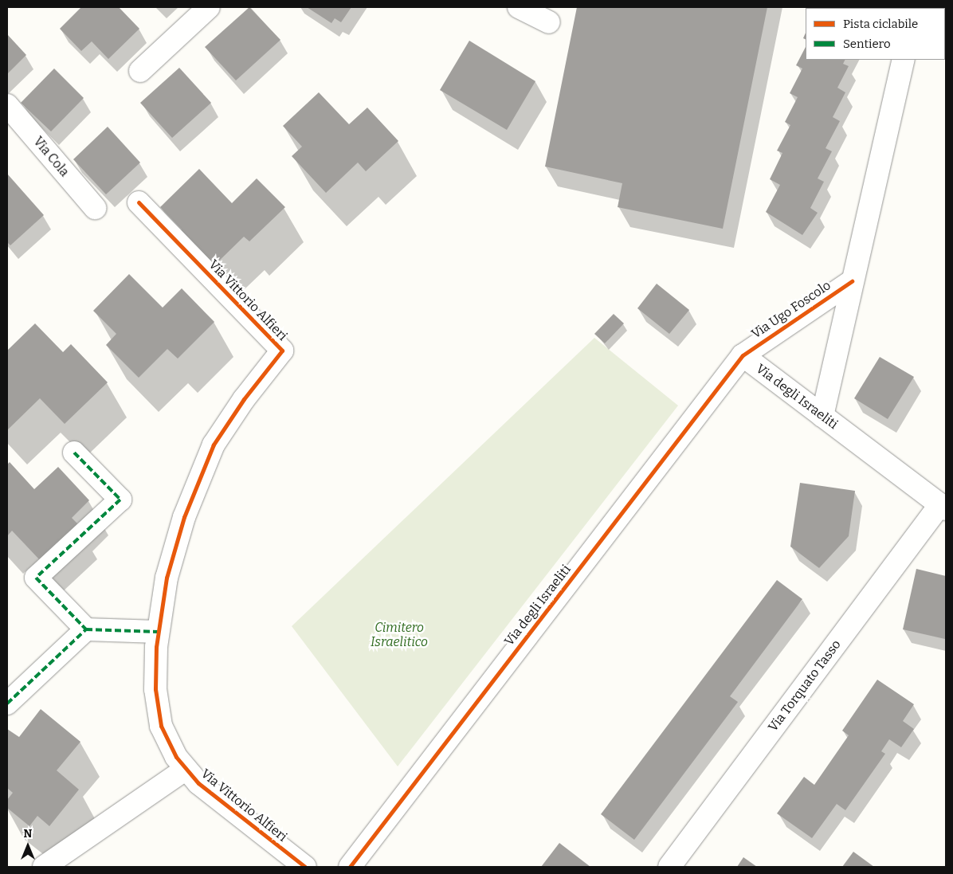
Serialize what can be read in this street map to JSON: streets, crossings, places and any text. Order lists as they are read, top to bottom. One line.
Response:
{"streets":{"street":["Via Cola","Via Vittorio Alfieri","Via Ugo Foscolo","Via degli Israeliti","Via Torquato Tasso"]},"crossings":[["Via Ugo Foscolo","Via degli Israeliti"],["Via degli Israeliti","Via Torquato Tasso"]],"parks":["Cimitero Israelitico"],"legend":["Pista ciclabile","Sentiero"],"north":"top"}
